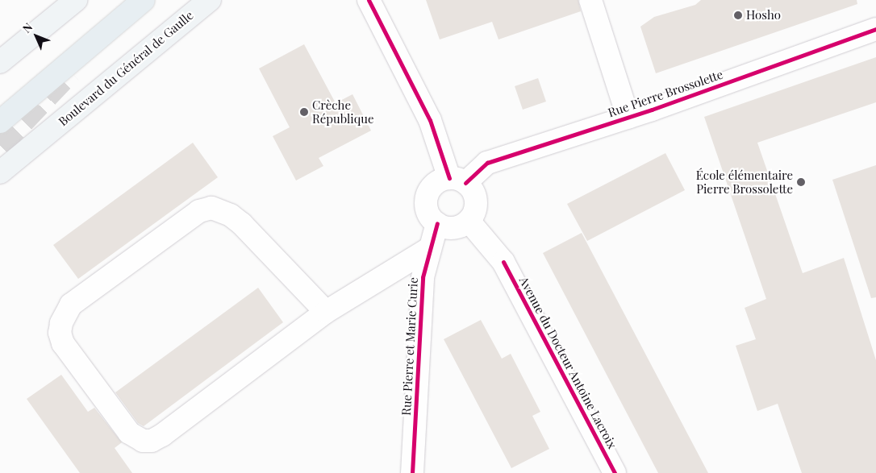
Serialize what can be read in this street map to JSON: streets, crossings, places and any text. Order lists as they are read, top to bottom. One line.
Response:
{"streets":{"main road":["Boulevard du Général de Gaulle"],"street":["Rue Pierre Brossolette","Rue Pierre et Marie Curie","Avenue du Docteur Antoine Lacroix"]},"crossings":[["Rue Pierre Brossolette","Rue Pierre et Marie Curie"],["Rue Pierre Brossolette","Avenue du Docteur Antoine Lacroix"],["Rue Pierre et Marie Curie","Avenue du Docteur Antoine Lacroix"]],"places":["Hosho","Crèche République","École élémentaire Pierre Brossolette"],"north":"top left"}
